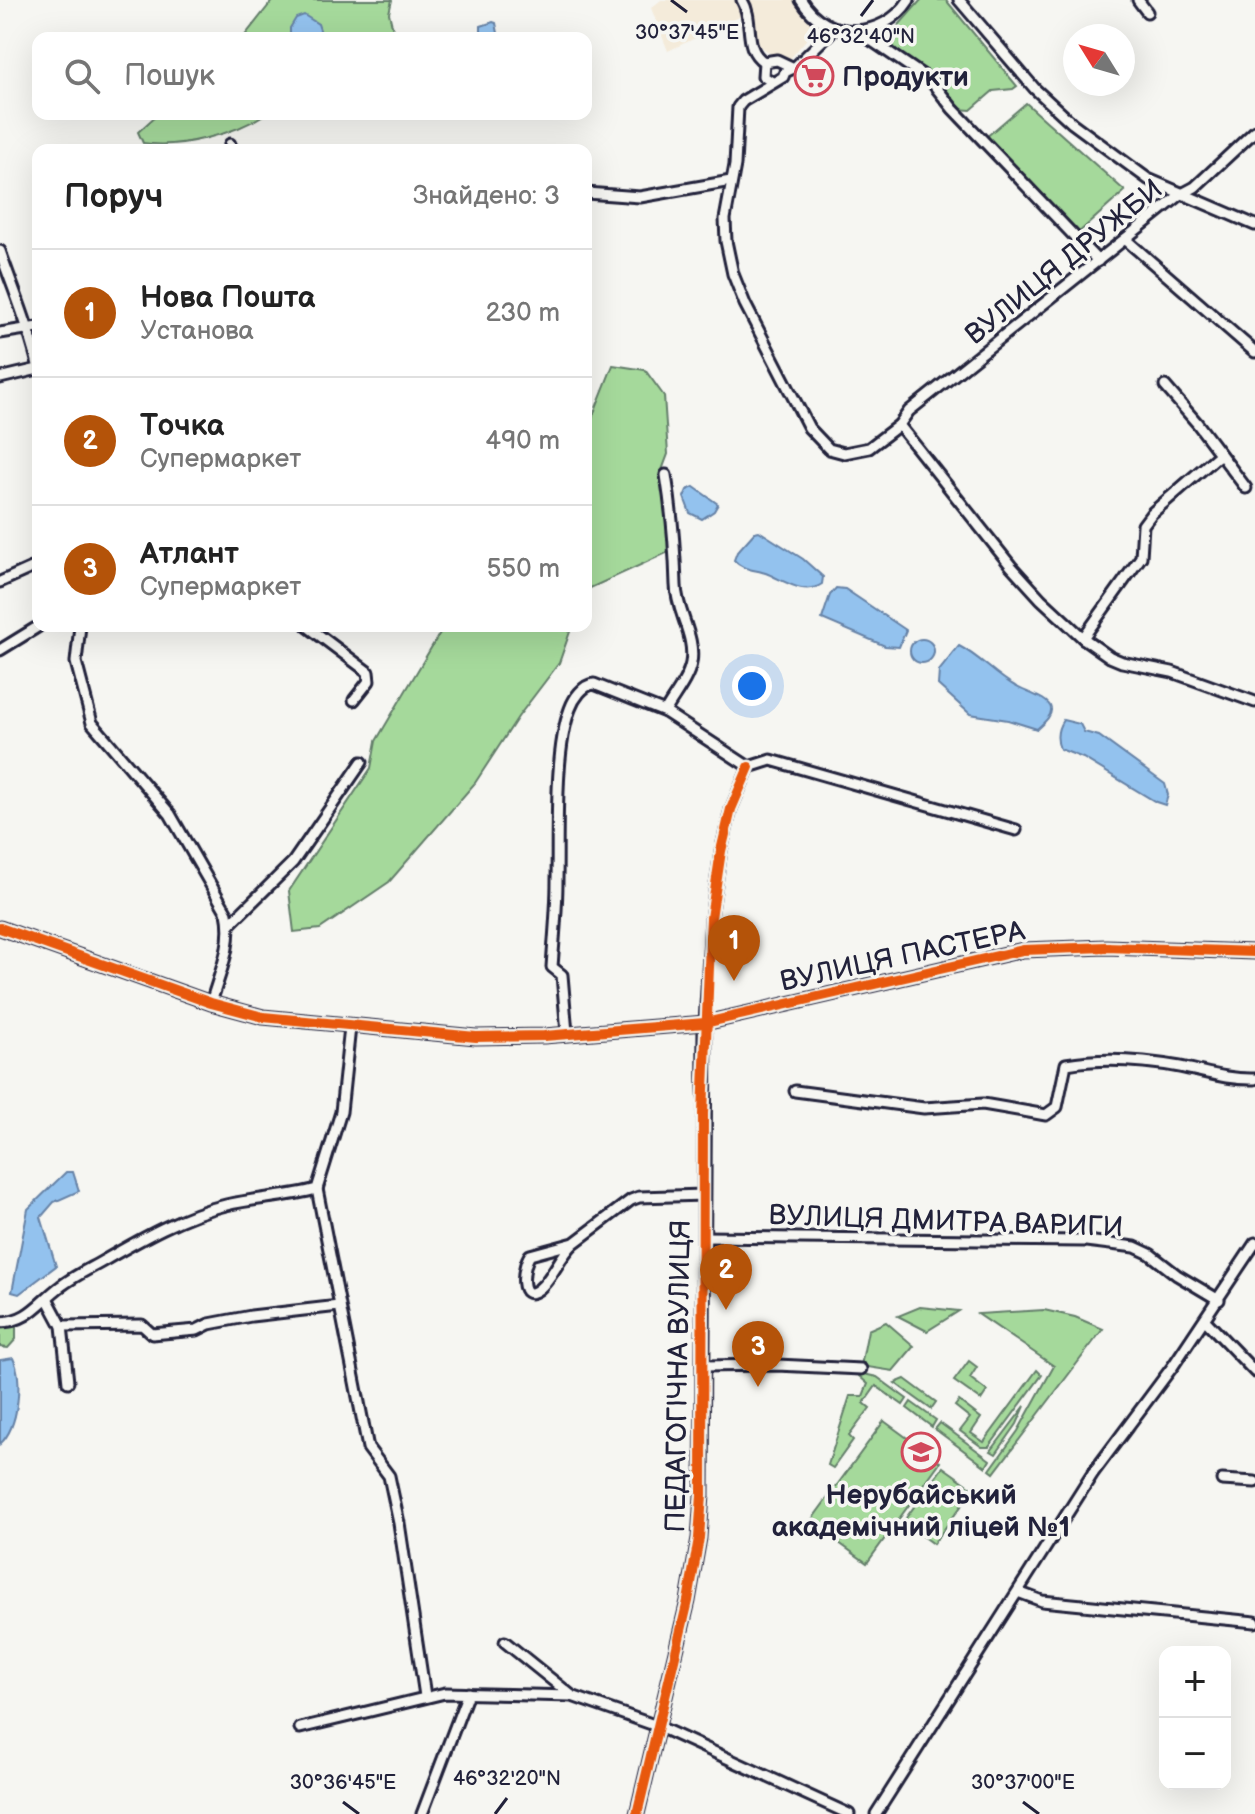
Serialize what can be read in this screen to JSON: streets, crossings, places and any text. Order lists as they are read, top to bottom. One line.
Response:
{"streets":{"street":["ВУЛИЦЯ ДРУЖБИ","ВУЛИЦЯ ПАСТЕРА","ВУЛИЦЯ ДМИТРА ВАРИГИ","ПЕДАГОГІЧНА ВУЛИЦЯ"]},"crossings":[["ВУЛИЦЯ ПАСТЕРА","ПЕДАГОГІЧНА ВУЛИЦЯ"],["ВУЛИЦЯ ДМИТРА ВАРИГИ","ПЕДАГОГІЧНА ВУЛИЦЯ"]],"places":{"supermarket":["Продукти"],"school or university":["Нерубайський академічний ліцей №1"]},"north":"top left","page":{"search":"Пошук","heading":["Поруч","Знайдено: 3"],"list":[{"mark":"1","name":"Нова Пошта","note":"Установа","value":"230 m"},{"mark":"2","name":"Точка","note":"Супермаркет","value":"490 m"},{"mark":"3","name":"Атлант","note":"Супермаркет","value":"550 m"}],"pins":["1","2","3"],"map_buttons":["+","−"]},"coordinates":["30°37'45\"E","46°32'40\"N","46°32'20\"N","30°36'45\"E","30°37'00\"E"]}
